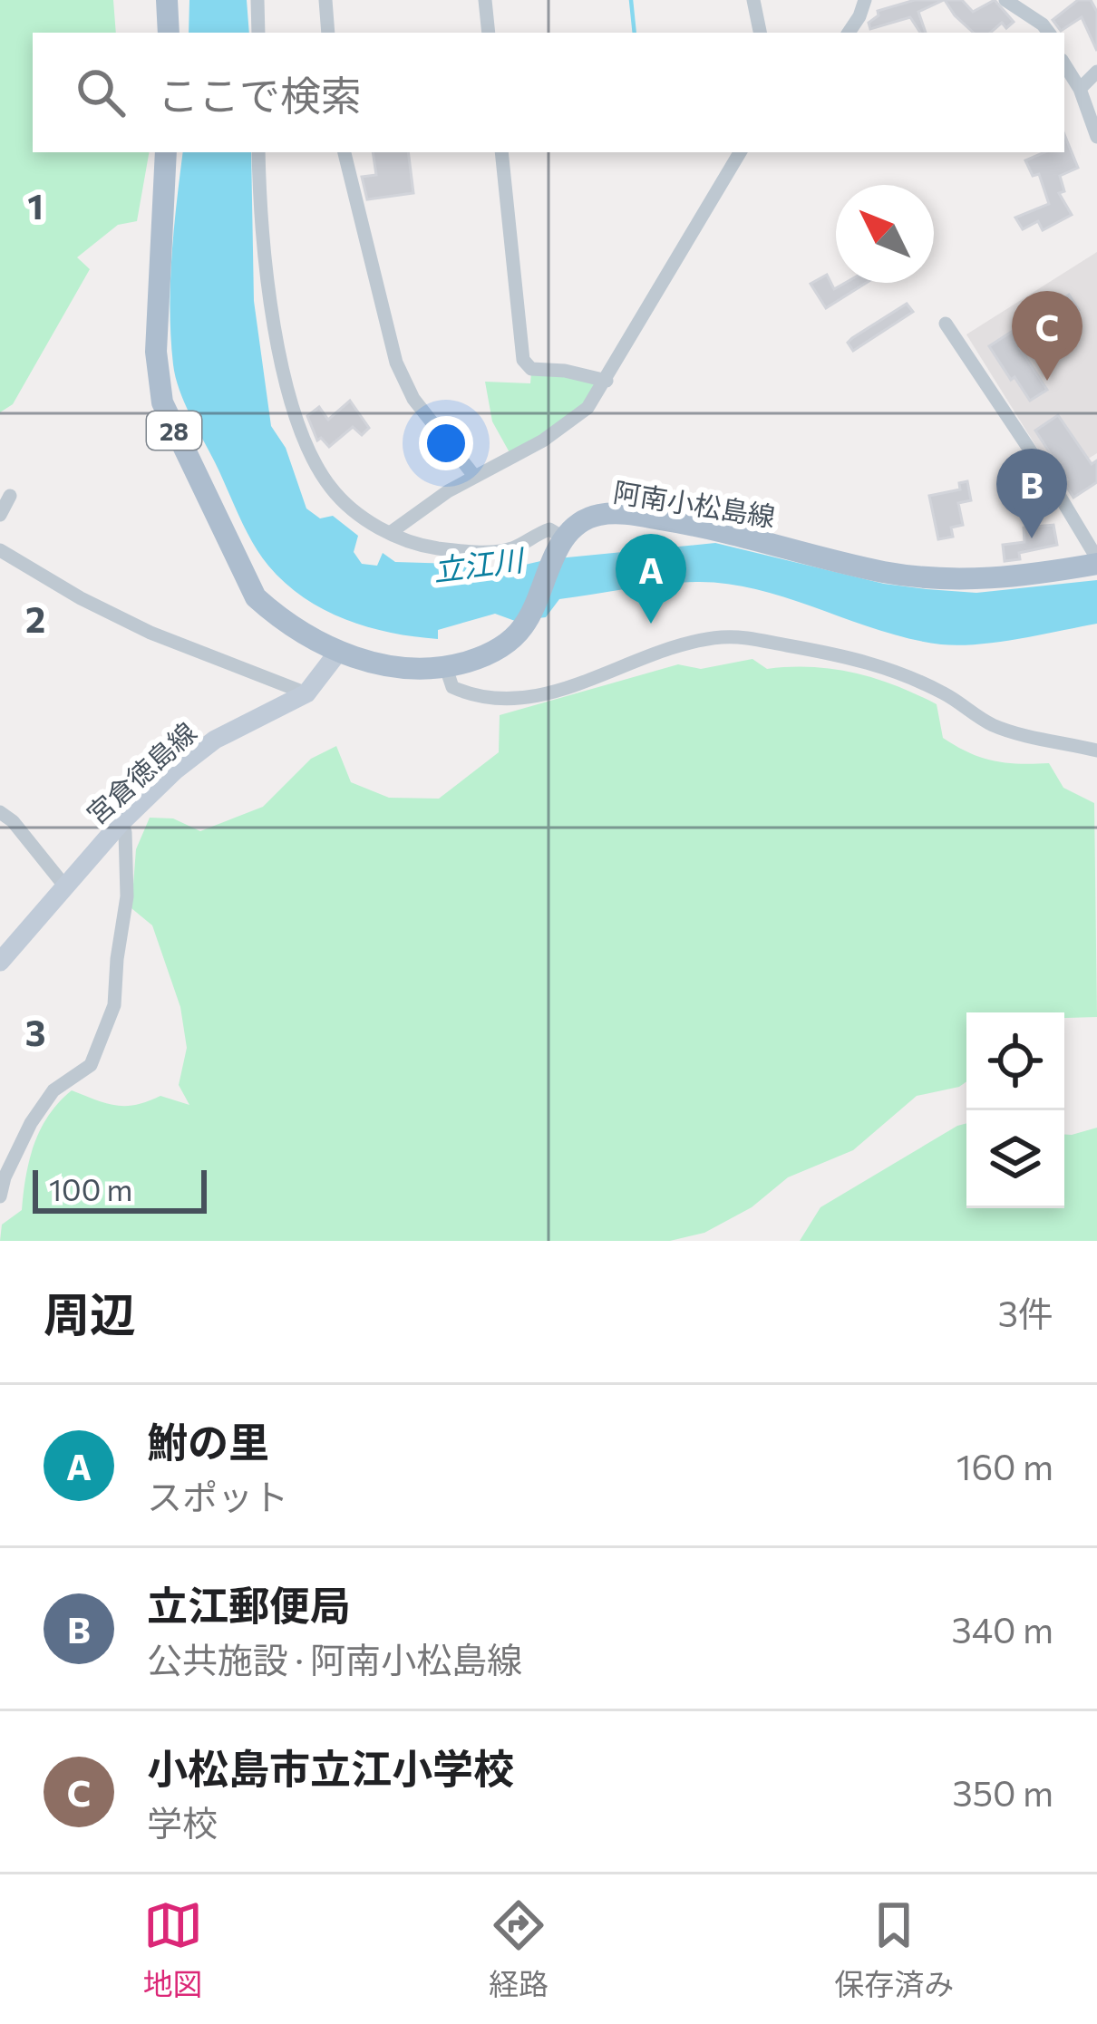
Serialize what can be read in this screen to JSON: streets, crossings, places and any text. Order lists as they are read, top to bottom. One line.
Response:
{"streets":{"main road":["28","阿南小松島線","宮倉徳島線"]},"crossings":[["28","阿南小松島線"],["28","宮倉徳島線"]],"water":["立江川"],"scale_bar":"100 m","north":"top left","page":{"search":"ここで検索","pins":["C","B","A"],"scale":"100 m","heading":["周辺","3件"],"list":[{"mark":"A","name":"鮒の里","note":"スポット","value":"160 m"},{"mark":"B","name":"立江郵便局","note":"公共施設 · 阿南小松島線","value":"340 m"},{"mark":"C","name":"小松島市立江小学校","note":"学校","value":"350 m"}],"nav":["地図","経路","保存済み"]},"grid":{"rows":["1","2","3"]}}
